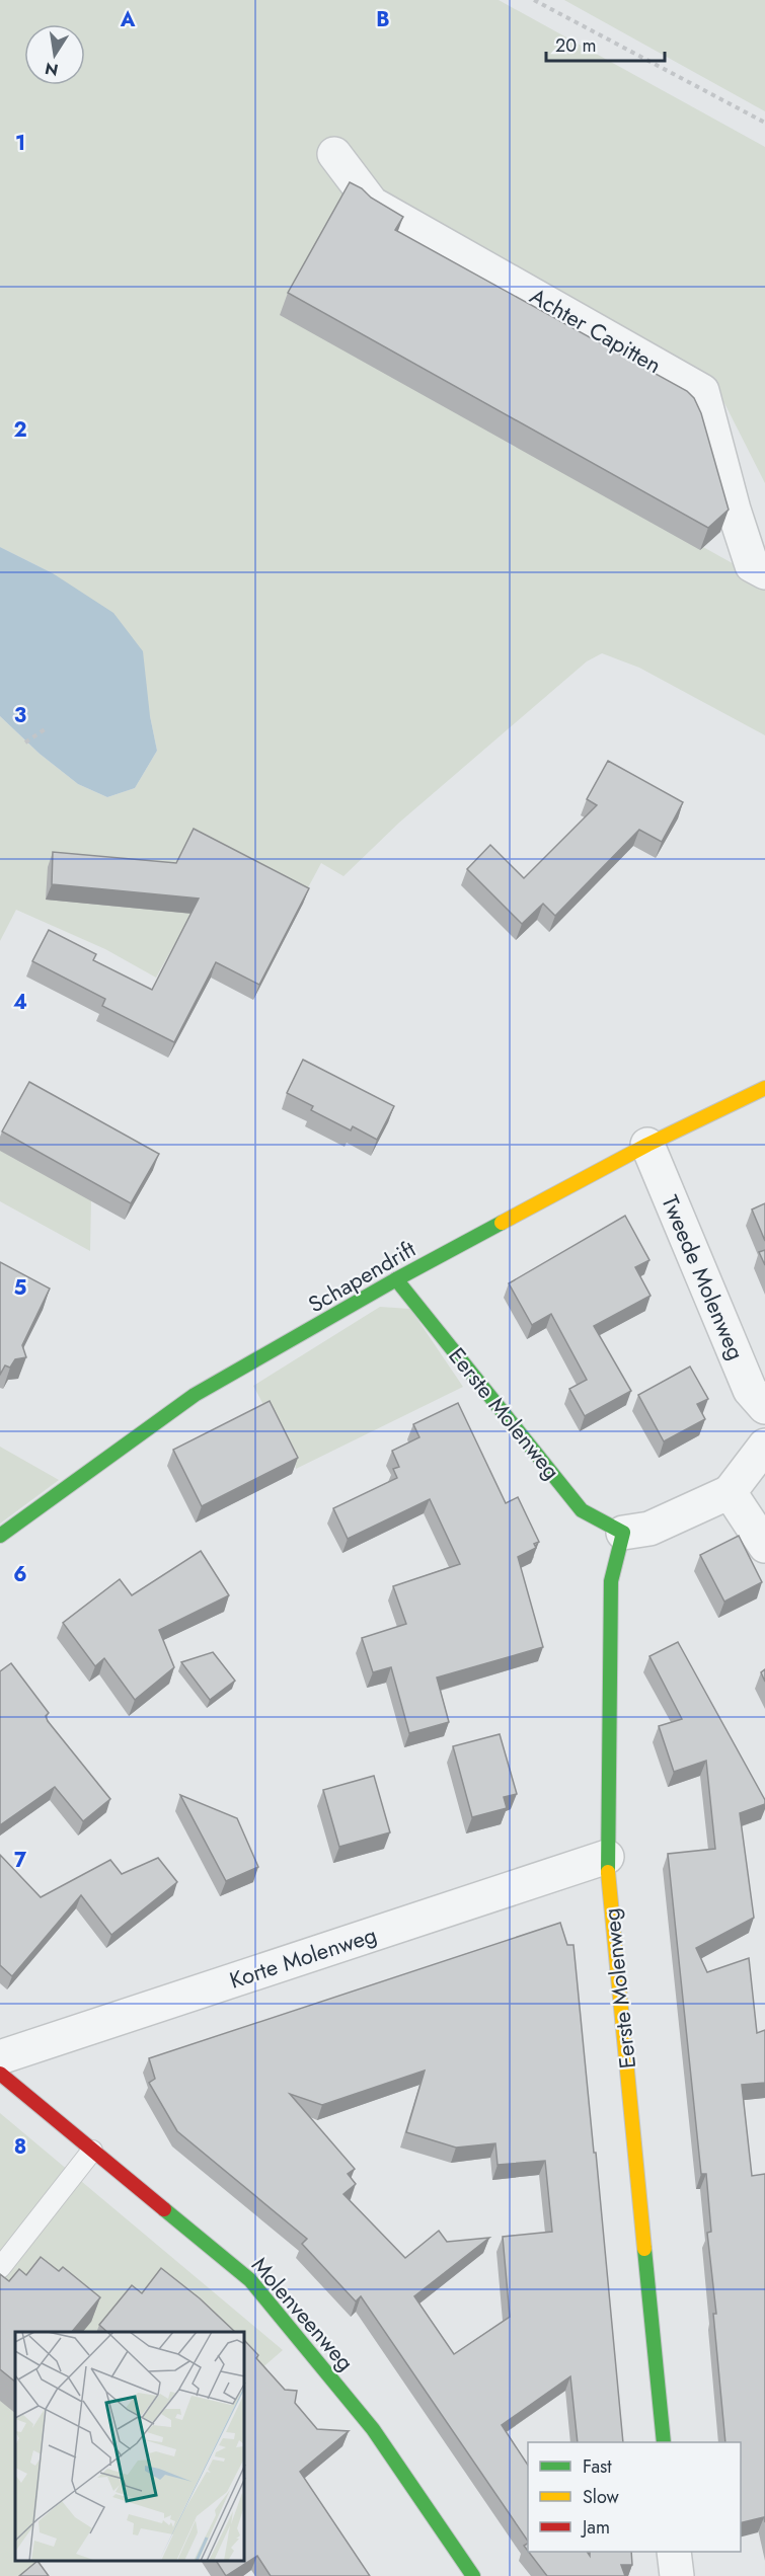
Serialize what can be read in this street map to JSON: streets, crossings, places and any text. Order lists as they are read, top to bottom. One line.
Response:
{"streets":{"street":["Achter Capitten","Schapendrift","Tweede Molenweg","Eerste Molenweg","Korte Molenweg","Molenveenweg"]},"crossings":[["Schapendrift","Tweede Molenweg"],["Schapendrift","Eerste Molenweg"],["Eerste Molenweg","Korte Molenweg"]],"legend":["Fast","Slow","Jam"],"scale_bar":"20 m","north":"bottom","grid":{"columns":["A","B"],"rows":["1","2","3","4","5","6","7","8"]}}
